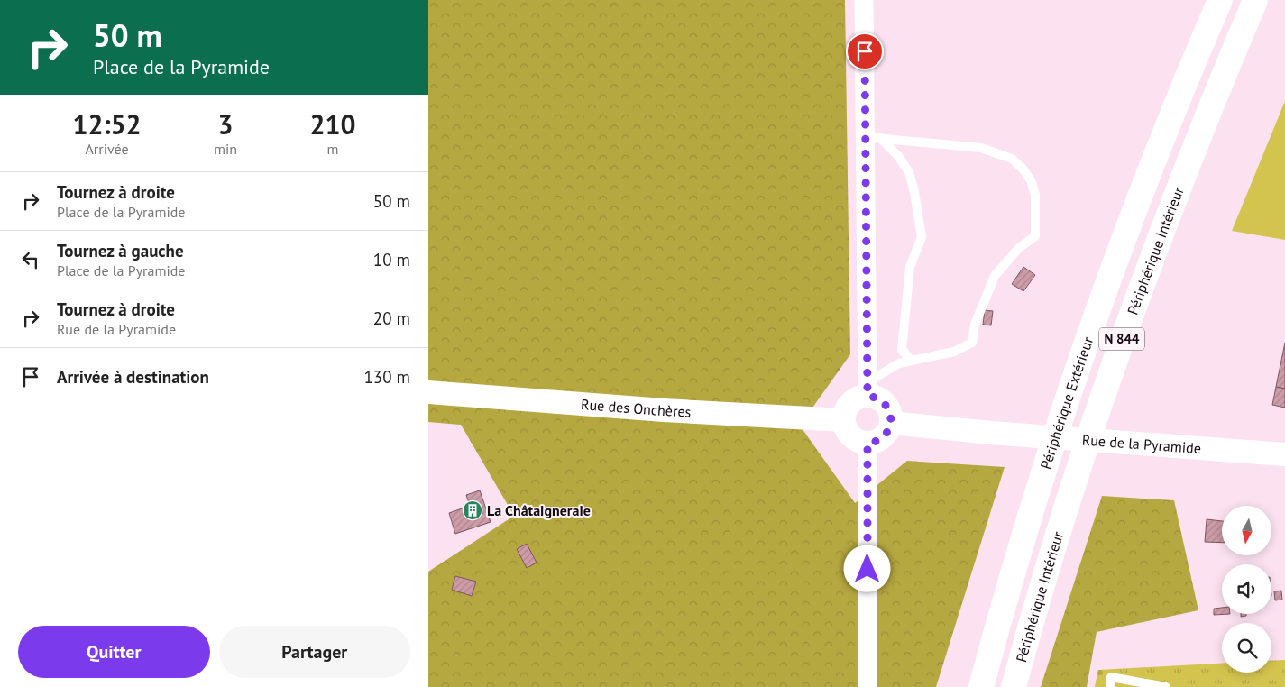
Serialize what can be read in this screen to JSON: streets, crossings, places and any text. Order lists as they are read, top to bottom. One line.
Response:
{"streets":{"highway":["Périphérique Intérieur","N 844","Périphérique Extérieur"],"street":["Rue des Onchères","Rue de la Pyramide"]},"crossings":[["Rue des Onchères","Rue de la Pyramide"]],"places":{"building":["La Châtaigneraie"]},"north":"bottom","page":{"turn":["50 m","Place de la Pyramide"],"eta":["12:52","Arrivée","3","min","210","m"],"list":[{"name":"Tournez à droite","note":"Place de la Pyramide","value":"50 m"},{"name":"Tournez à gauche","note":"Place de la Pyramide","value":"10 m"},{"name":"Tournez à droite","note":"Rue de la Pyramide","value":"20 m"},{"name":"Arrivée à destination","value":"130 m"}],"buttons":["Quitter","Partager"]}}
